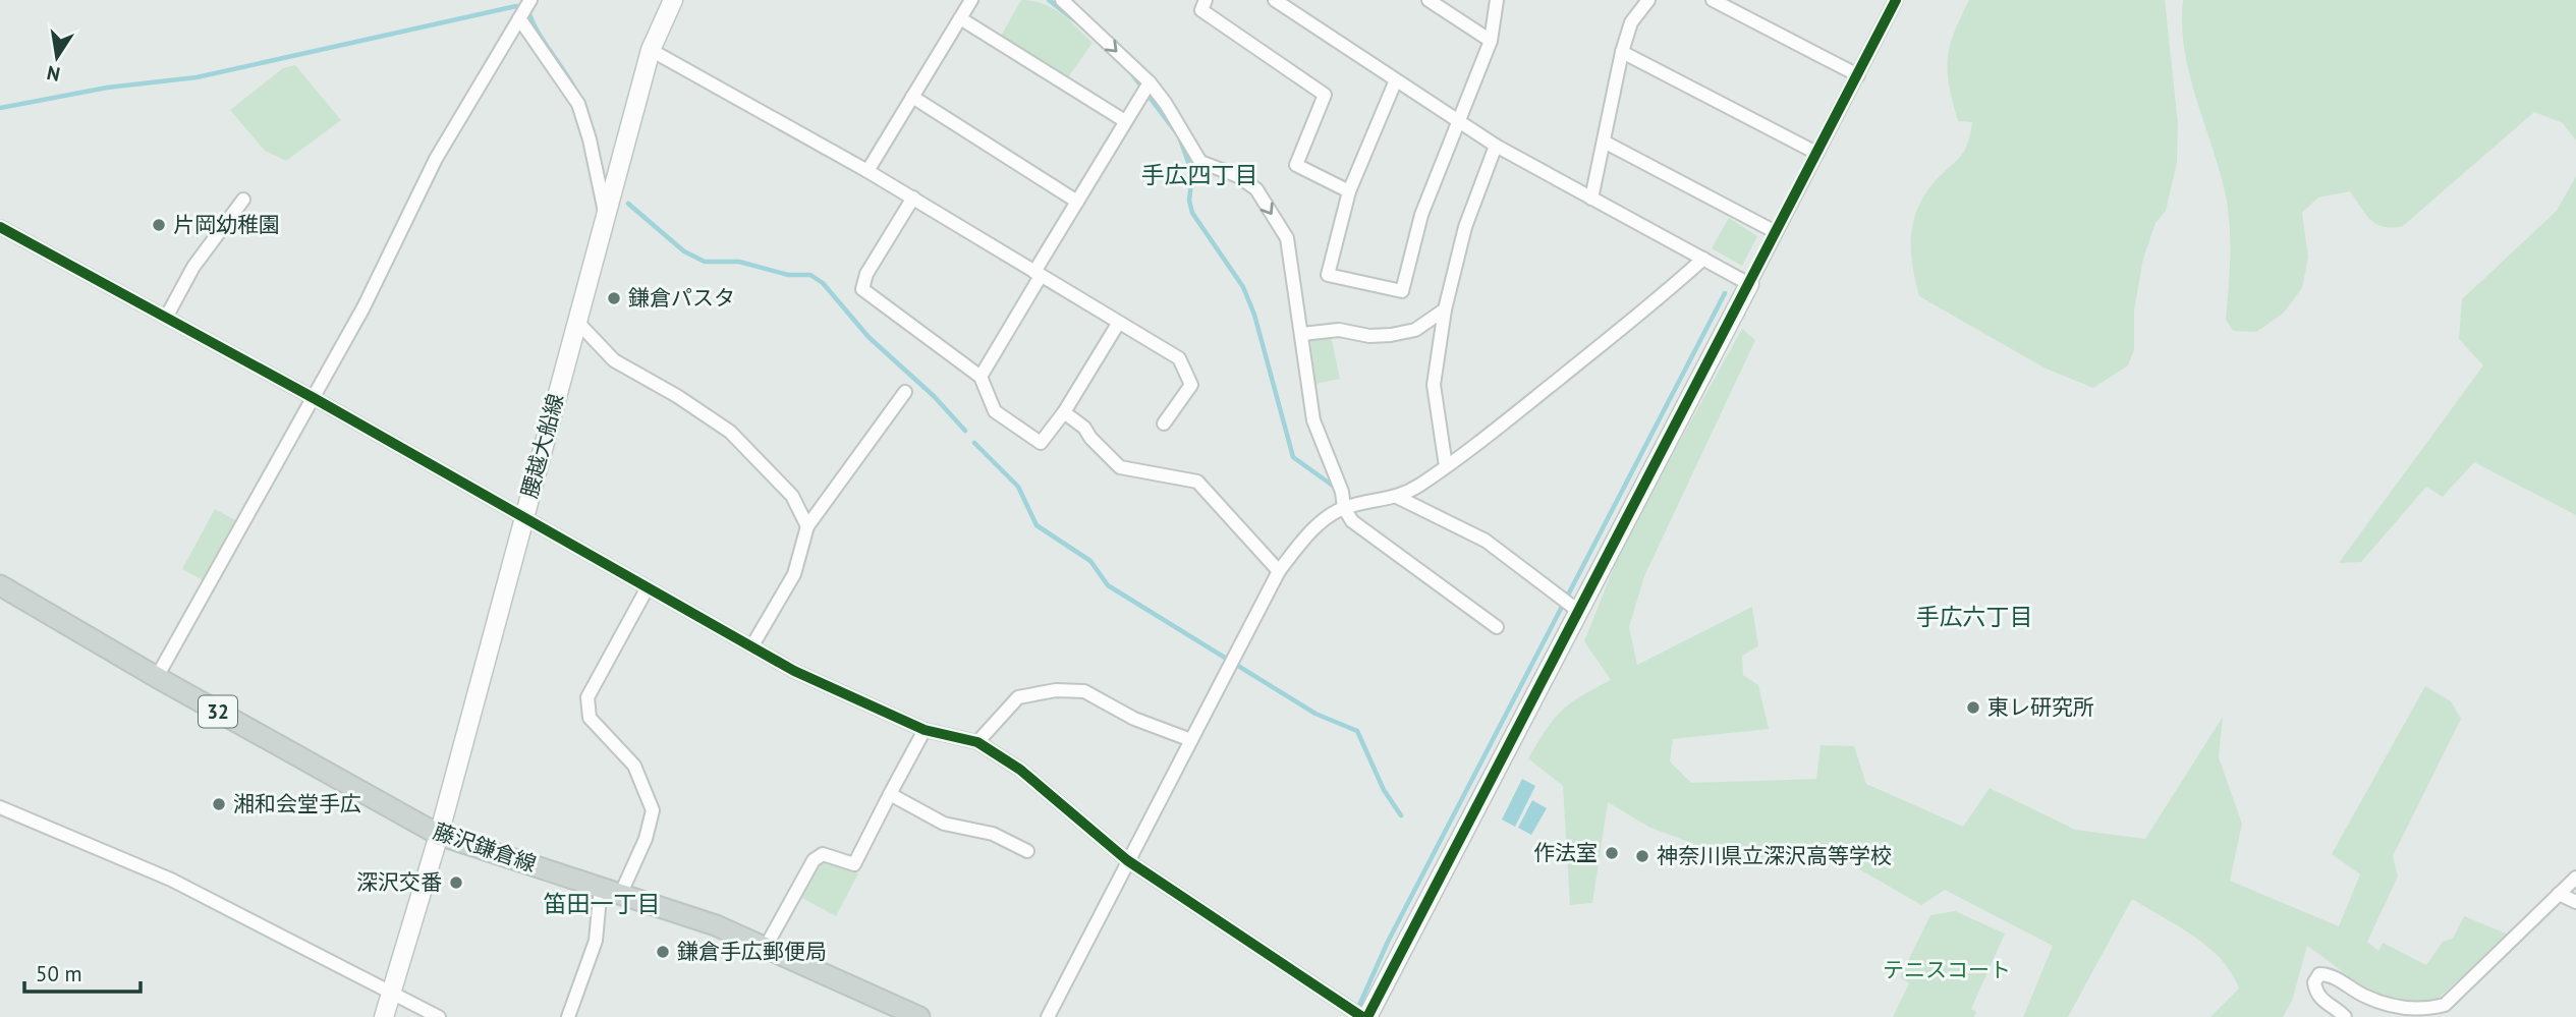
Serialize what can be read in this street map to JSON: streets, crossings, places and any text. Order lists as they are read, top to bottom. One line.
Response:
{"streets":{"main road":["腰越大船線","32","藤沢鎌倉線"]},"crossings":[["腰越大船線","藤沢鎌倉線"]],"districts":["手広四丁目","手広六丁目","笛田一丁目"],"parks":["テニスコート"],"places":["片岡幼稚園","鎌倉パスタ","東レ研究所","湘和会堂手広","作法室","神奈川県立深沢高等学校","深沢交番","鎌倉手広郵便局"],"scale_bar":"50 m","north":"bottom"}
